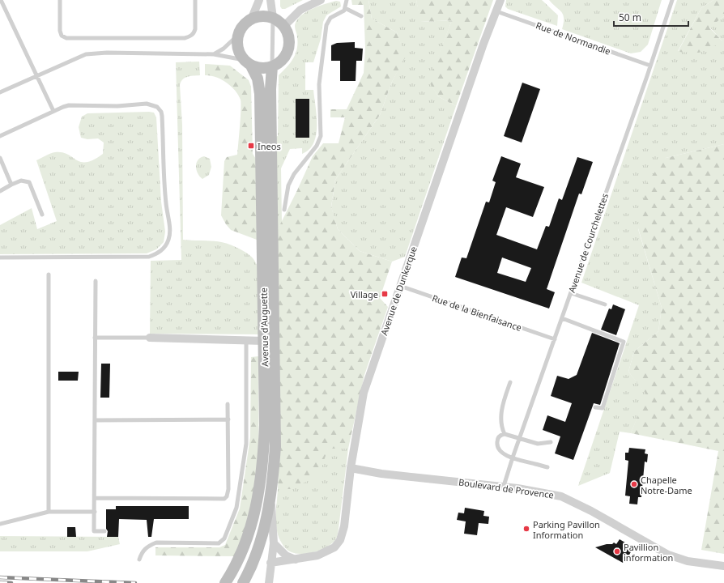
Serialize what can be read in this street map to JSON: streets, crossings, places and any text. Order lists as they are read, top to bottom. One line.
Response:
{"streets":{"main road":["Avenue d'Auguette"],"street":["Avenue de Dunkerque","Boulevard de Provence"],"lane":["Rue de Normandie","Avenue de Courchelettes","Rue de la Bienfaisance"]},"crossings":[["Rue de Normandie","Avenue de Courchelettes"],["Rue de Normandie","Avenue de Dunkerque"],["Avenue de Courchelettes","Rue de la Bienfaisance"],["Avenue de Courchelettes","Boulevard de Provence"],["Avenue de Dunkerque","Rue de la Bienfaisance"],["Avenue de Dunkerque","Boulevard de Provence"]],"places":{"transit":["Ineos","Village"],"other":["Chapelle Notre-Dame","Parking Pavillon Information","Pavillion information"]},"scale_bar":"50 m"}
